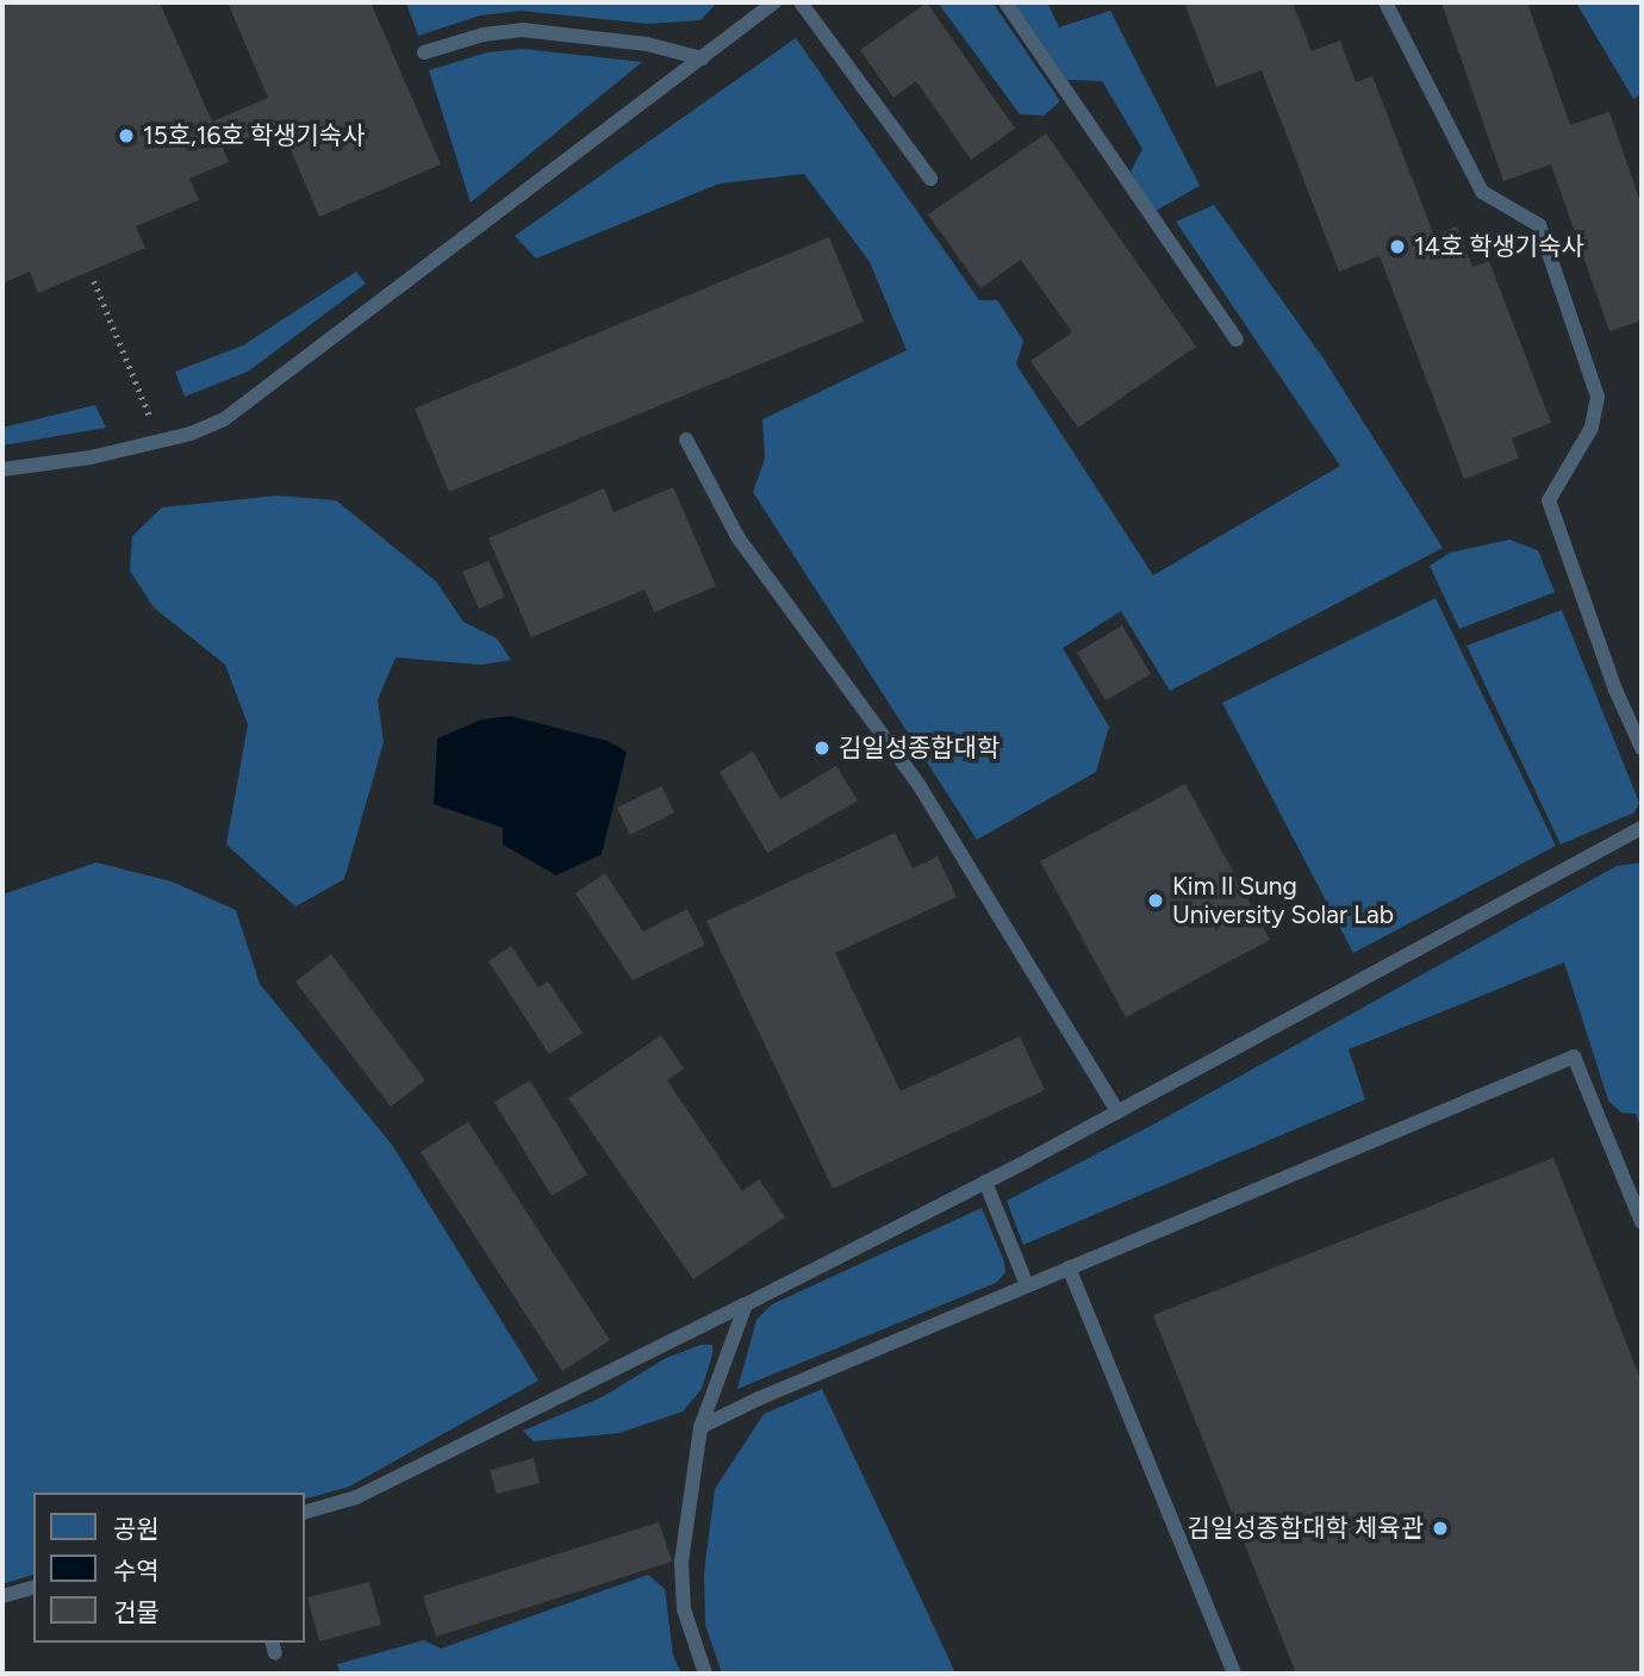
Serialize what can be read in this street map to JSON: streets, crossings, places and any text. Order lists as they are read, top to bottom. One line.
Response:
{"places":["15호,16호 학생기숙사","14호 학생기숙사","김일성종합대학","Kim Il Sung University Solar Lab","김일성종합대학 체육관"],"legend":["공원","수역","건물"]}
